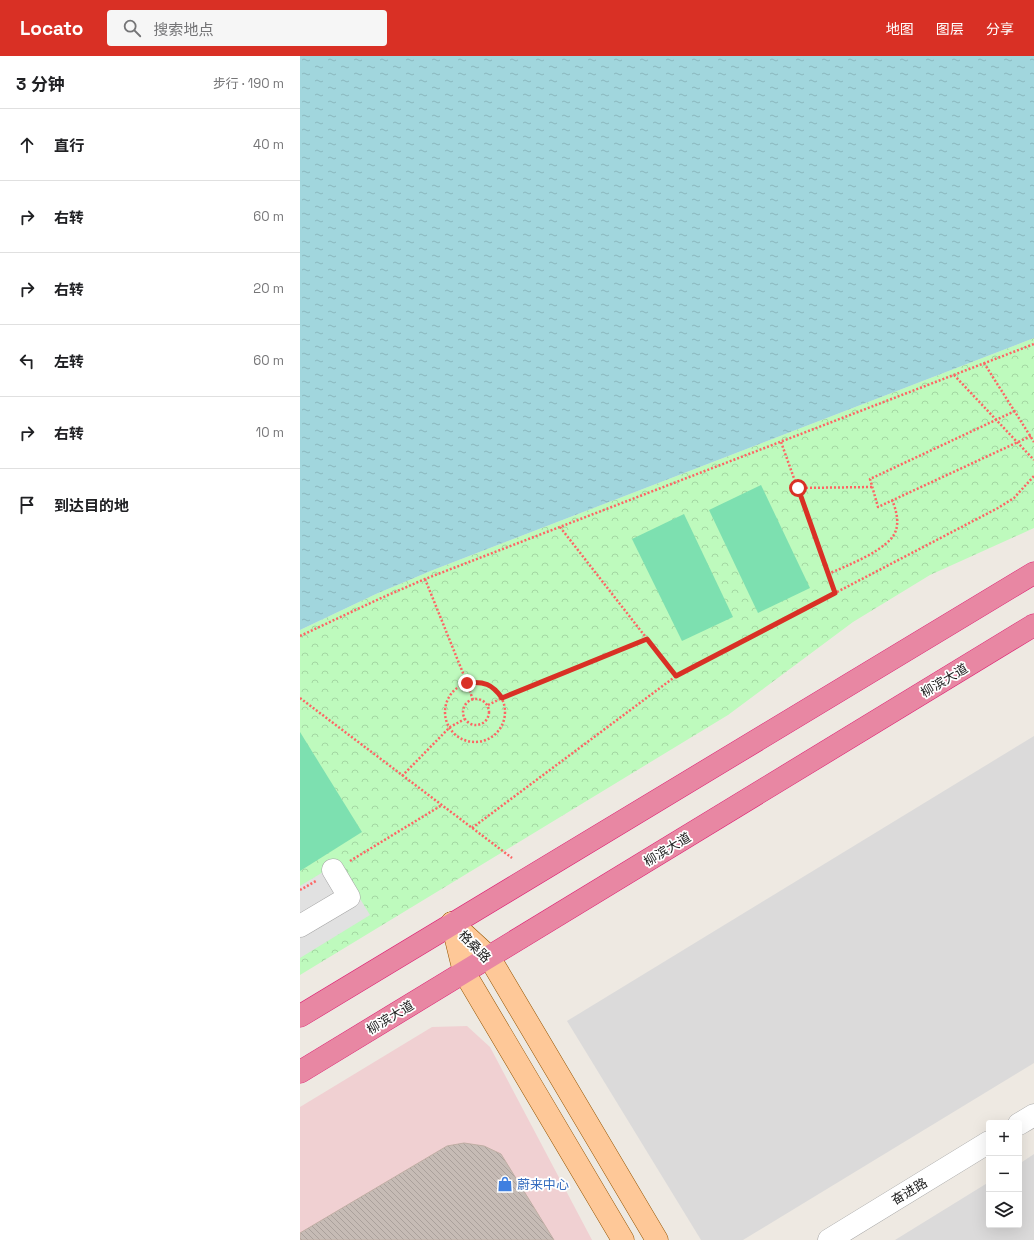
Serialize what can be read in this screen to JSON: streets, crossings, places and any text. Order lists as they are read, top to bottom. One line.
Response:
{"streets":{"highway":["柳滨大道"],"main road":["格桑路"],"street":["奋进路"]},"crossings":[["柳滨大道","格桑路"]],"places":{"shop":["蔚来中心"]},"page":{"header":"Locato","search":"搜索地点","nav":["地图","图层","分享"],"heading":["3 分钟","步行 · 190 m"],"list":[["直行","40 m"],["右转","60 m"],["右转","20 m"],["左转","60 m"],["右转","10 m"],"到达目的地"],"map_buttons":["+","−"]}}
